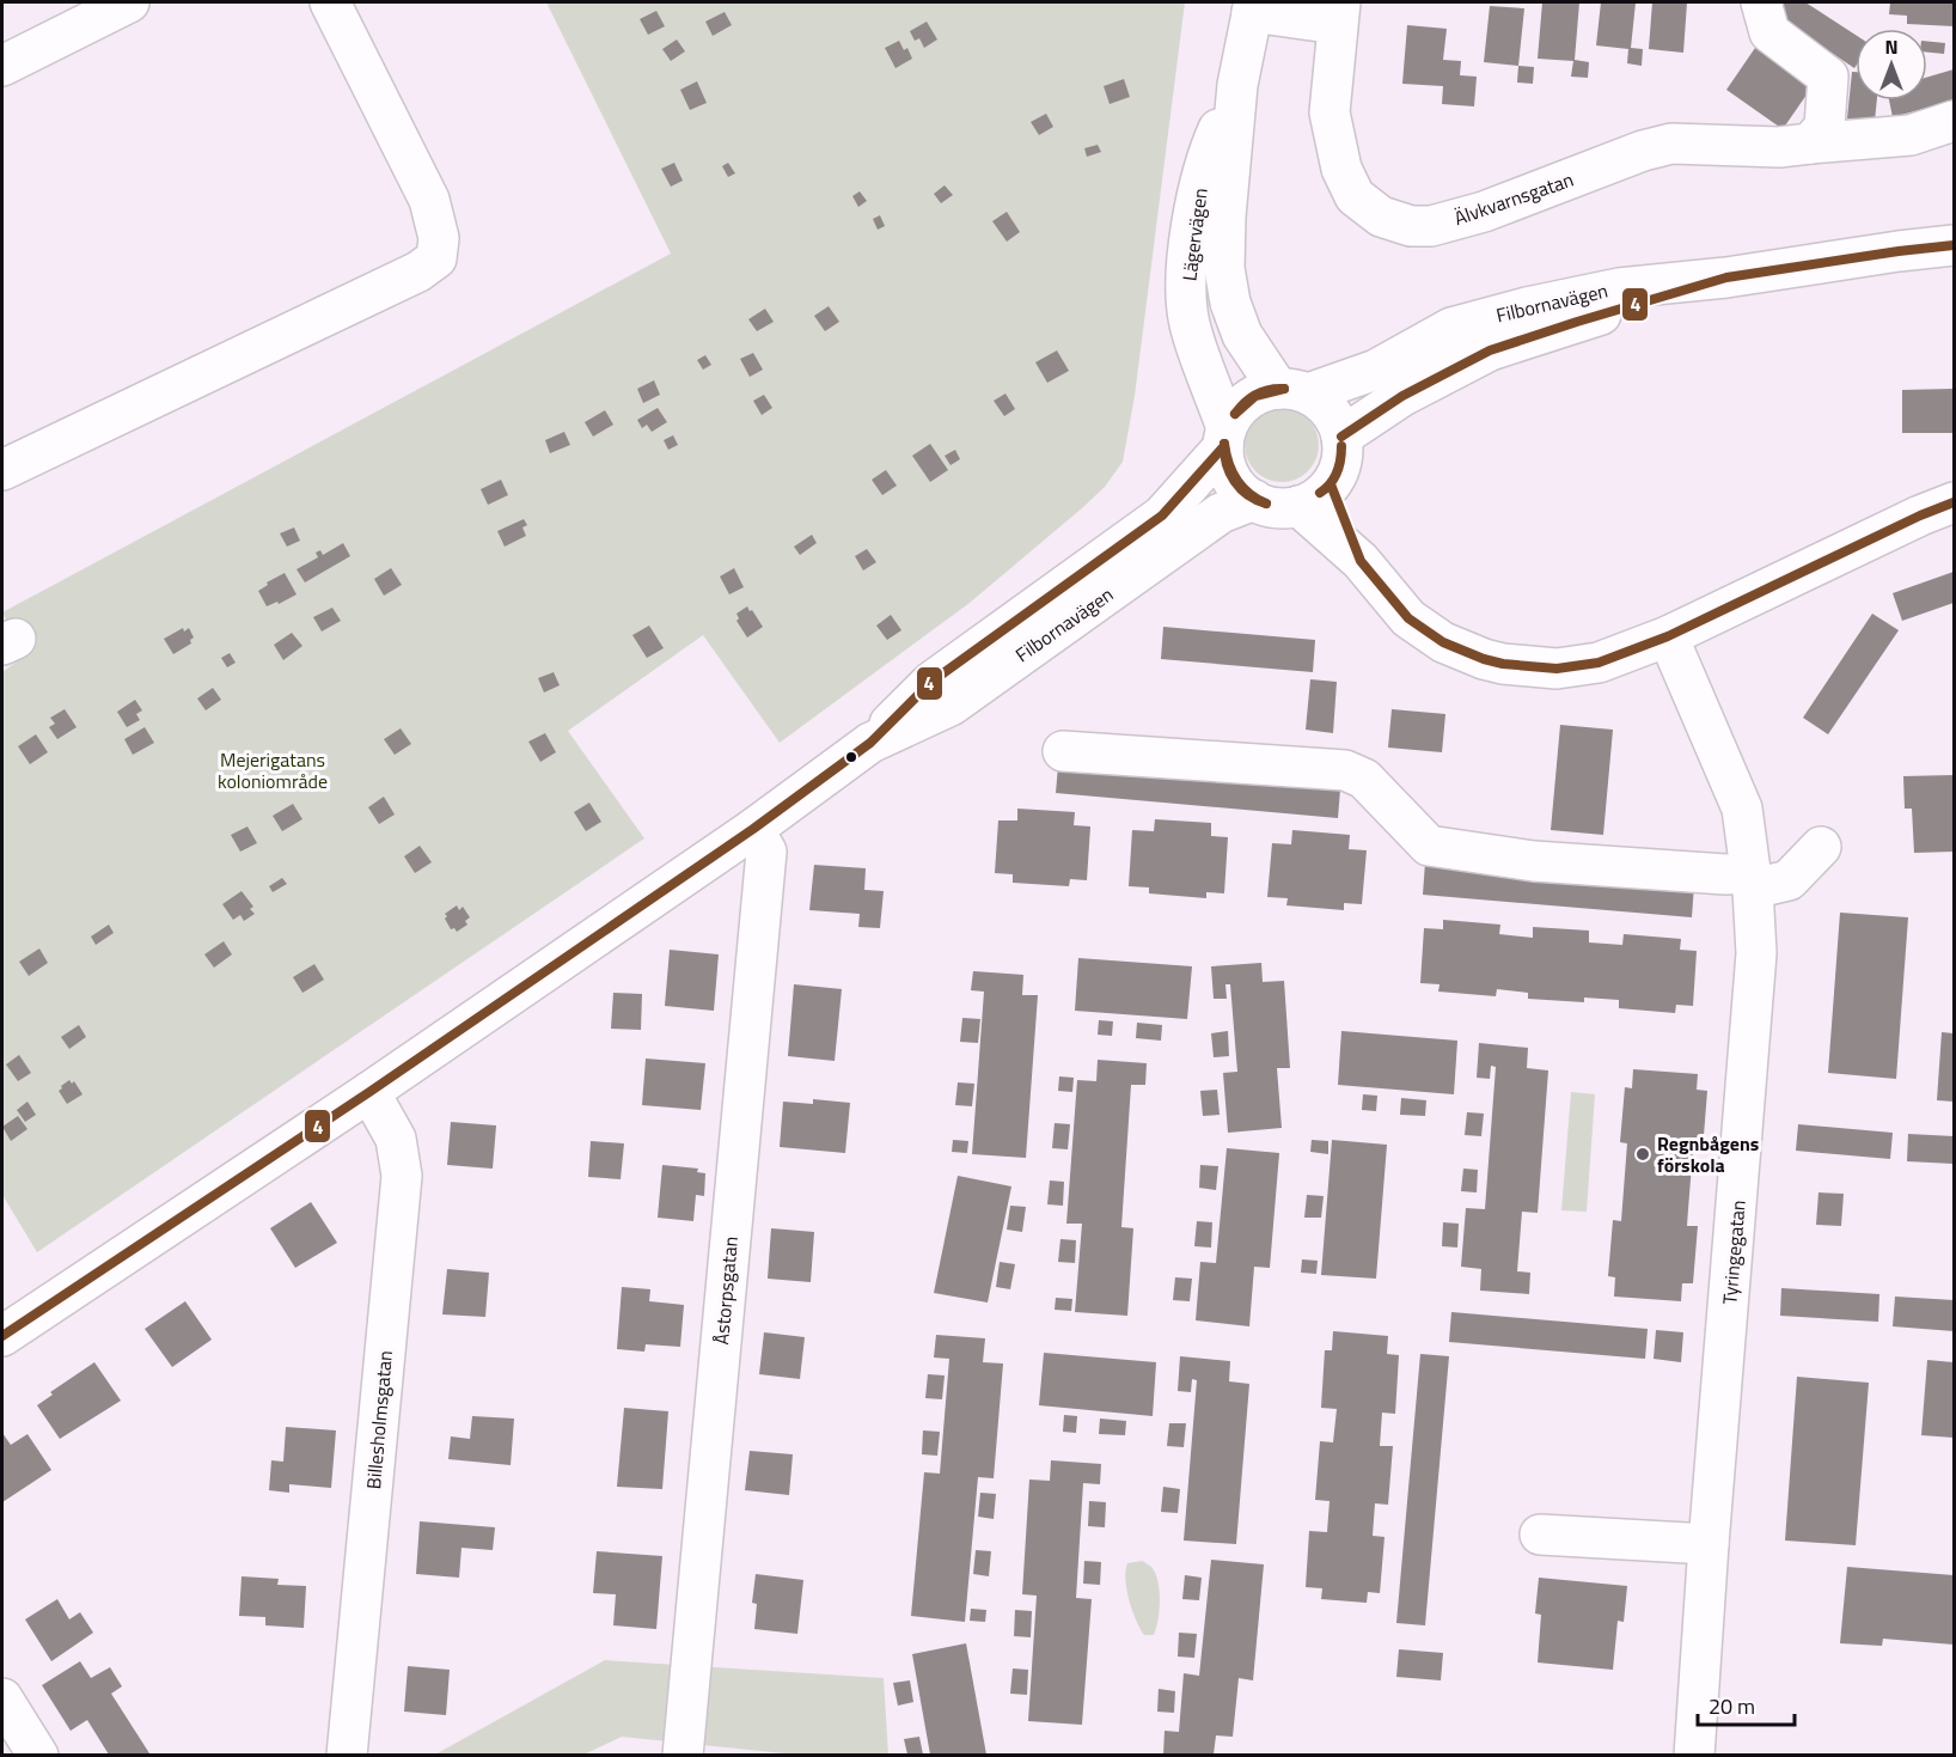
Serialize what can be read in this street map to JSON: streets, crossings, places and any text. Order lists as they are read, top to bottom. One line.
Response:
{"streets":{"street":["Älvkvarnsgatan","Lägervägen","Filbornavägen","Tyringegatan","Åstorpsgatan","Billesholmsgatan"]},"crossings":[["Älvkvarnsgatan","Lägervägen"],["Lägervägen","Filbornavägen"],["Filbornavägen","Åstorpsgatan"],["Filbornavägen","Billesholmsgatan"]],"parks":["Mejerigatans koloniområde"],"places":["Regnbågens förskola"],"lines":["transit line 4"],"scale_bar":"20 m","north":"top"}
